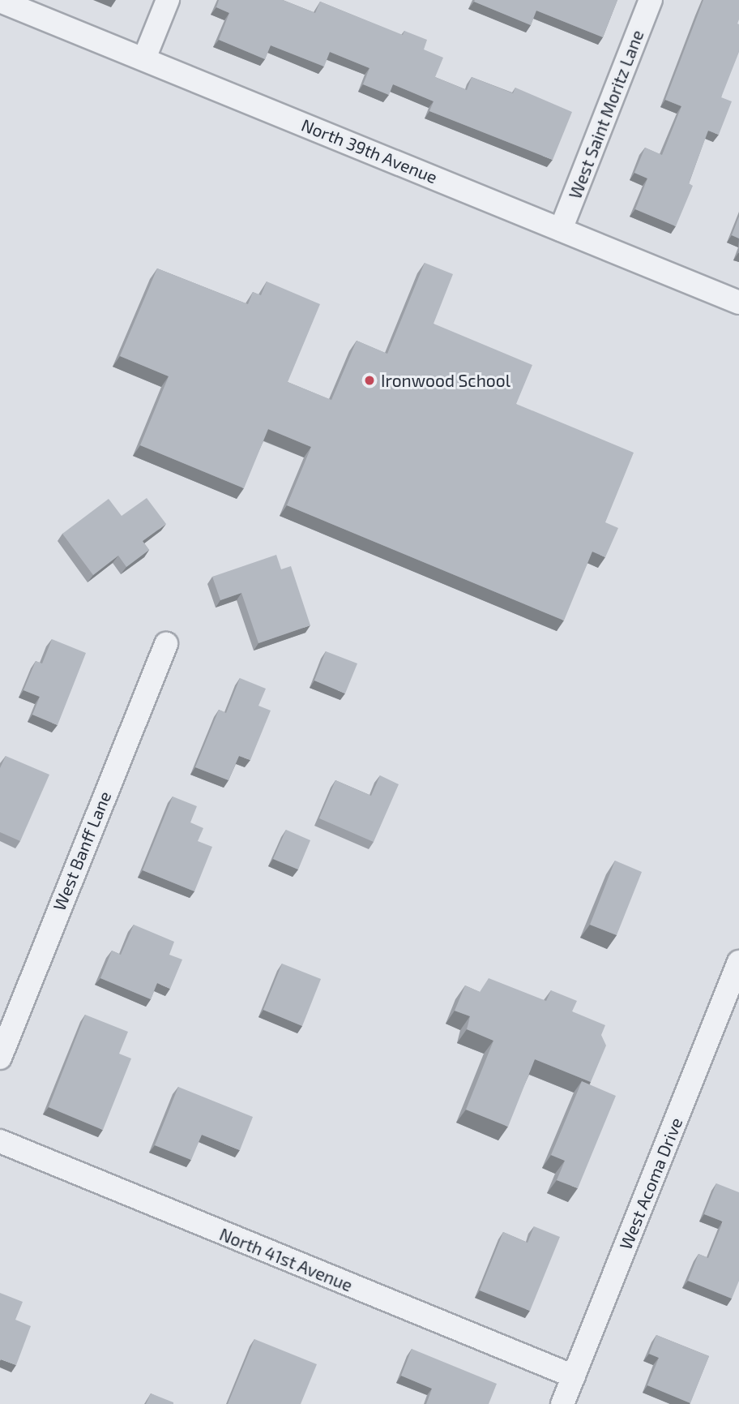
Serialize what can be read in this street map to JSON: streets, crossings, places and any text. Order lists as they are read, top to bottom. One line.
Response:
{"streets":{"street":["West Saint Moritz Lane","North 39th Avenue","West Banff Lane","West Acoma Drive","North 41st Avenue"]},"crossings":[["West Saint Moritz Lane","North 39th Avenue"],["West Acoma Drive","North 41st Avenue"]],"places":["Ironwood School"]}
